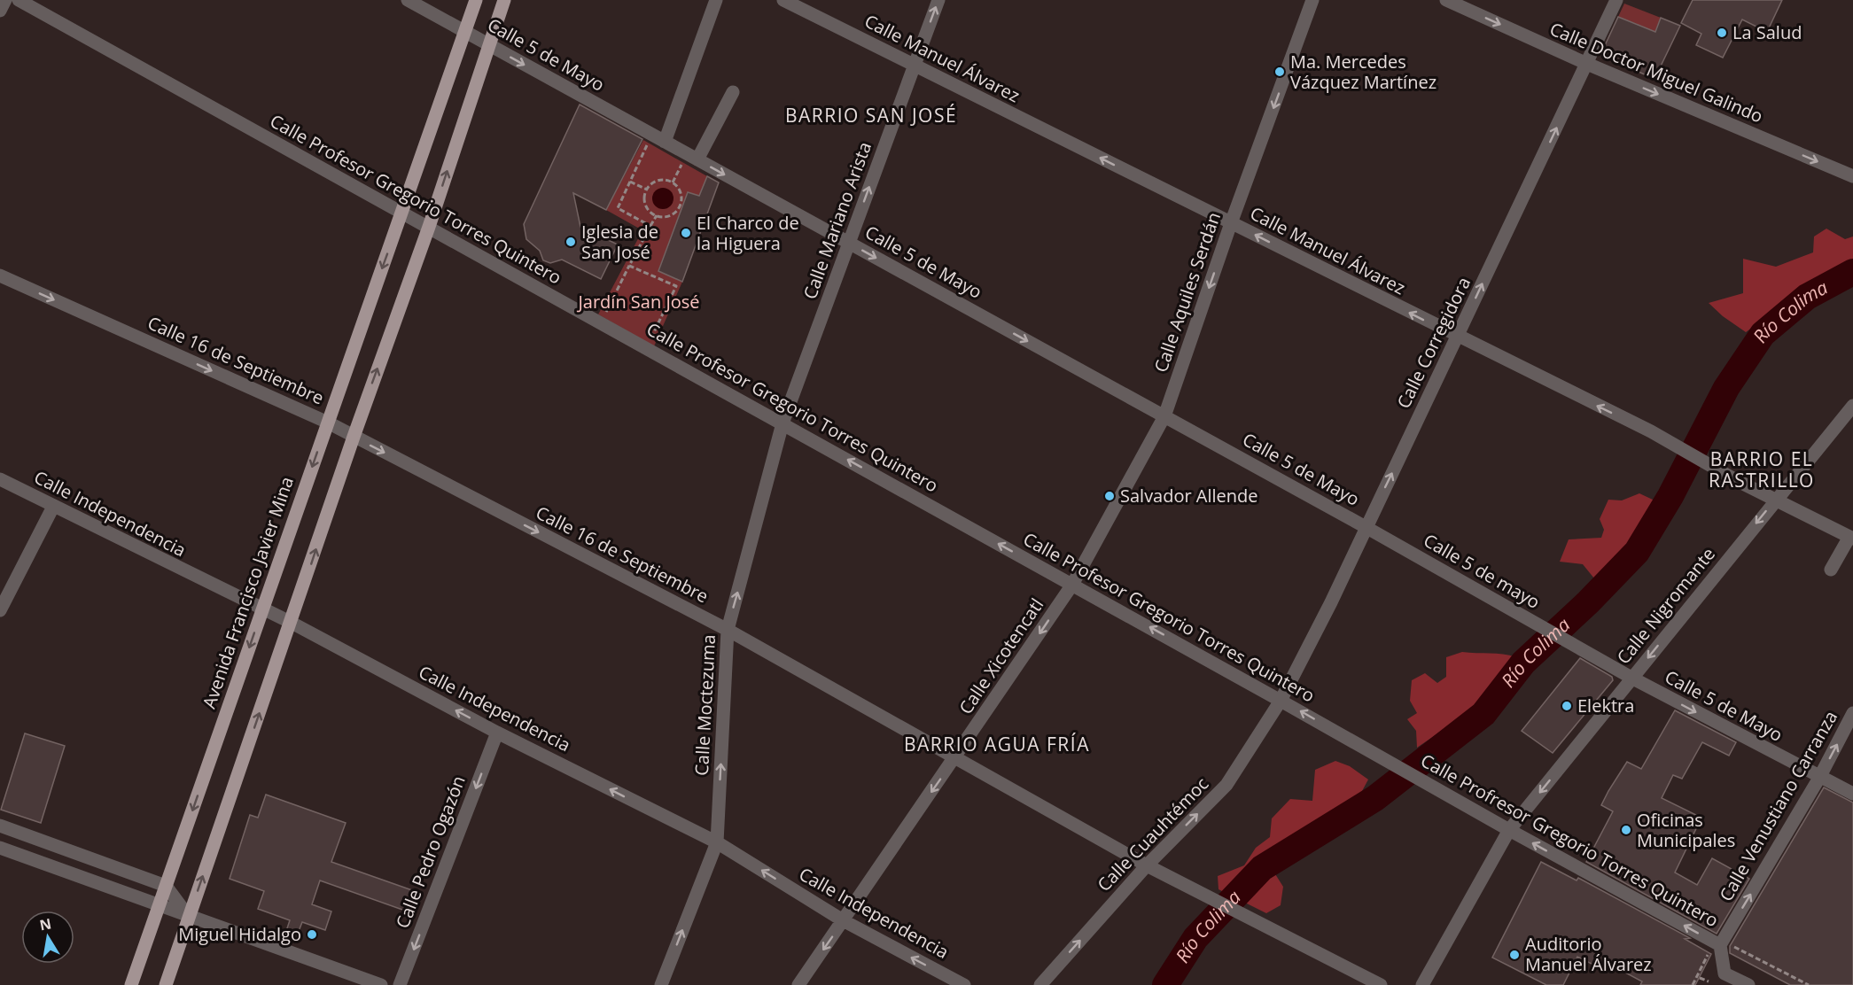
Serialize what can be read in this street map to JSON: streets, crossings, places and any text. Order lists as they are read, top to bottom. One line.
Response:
{"streets":{"main road":["Avenida Francisco Javier Mina"],"street":["Calle 5 de Mayo","Calle Manuel Álvarez","Calle Doctor Miguel Galindo","Calle Profesor Gregorio Torres Quintero","Calle Mariano Arista","Calle Aquiles Serdán","Calle Corregidora","Calle 16 de Septiembre","Calle Independencia","Calle 5 de mayo","Calle Nigromante","Calle Xicotencatl","Calle Moctezuma","Calle Venustiano Carranza","Calle Cuauhtémoc","Calle Profresor Gregorio Torres Quintero","Calle Pedro Ogazón"]},"crossings":[["Calle 5 de Mayo","Calle Mariano Arista"],["Calle 5 de Mayo","Calle Aquiles Serdán"],["Calle 5 de Mayo","Calle Corregidora"],["Calle 5 de Mayo","Calle 5 de mayo"],["Calle 5 de Mayo","Avenida Francisco Javier Mina"],["Calle 5 de Mayo","Calle Nigromante"],["Calle 5 de Mayo","Calle Venustiano Carranza"],["Calle Manuel Álvarez","Calle Mariano Arista"],["Calle Manuel Álvarez","Calle Aquiles Serdán"],["Calle Manuel Álvarez","Calle Corregidora"],["Calle Manuel Álvarez","Calle Nigromante"],["Calle Doctor Miguel Galindo","Calle Corregidora"],["Calle Profesor Gregorio Torres Quintero","Calle Mariano Arista"],["Calle Profesor Gregorio Torres Quintero","Calle Aquiles Serdán"],["Calle Profesor Gregorio Torres Quintero","Calle Corregidora"],["Calle Profesor Gregorio Torres Quintero","Avenida Francisco Javier Mina"],["Calle Profesor Gregorio Torres Quintero","Calle Xicotencatl"],["Calle Profesor Gregorio Torres Quintero","Calle Moctezuma"],["Calle Profesor Gregorio Torres Quintero","Calle Cuauhtémoc"],["Calle Profesor Gregorio Torres Quintero","Calle Profresor Gregorio Torres Quintero"],["Calle Mariano Arista","Calle Moctezuma"],["Calle Aquiles Serdán","Calle Xicotencatl"],["Calle Corregidora","Calle 5 de mayo"],["Calle Corregidora","Calle Cuauhtémoc"],["Calle 16 de Septiembre","Avenida Francisco Javier Mina"],["Calle 16 de Septiembre","Calle Xicotencatl"],["Calle 16 de Septiembre","Calle Moctezuma"],["Calle 16 de Septiembre","Calle Cuauhtémoc"],["Calle Independencia","Avenida Francisco Javier Mina"],["Calle Independencia","Calle Xicotencatl"],["Calle Independencia","Calle Moctezuma"],["Calle Independencia","Calle Pedro Ogazón"],["Calle Nigromante","Calle Profresor Gregorio Torres Quintero"],["Calle Venustiano Carranza","Calle Profresor Gregorio Torres Quintero"]],"one_way":["Calle 5 de Mayo","Calle Manuel Álvarez","Calle Doctor Miguel Galindo","Calle Profesor Gregorio Torres Quintero","Calle Mariano Arista","Calle Aquiles Serdán","Calle Corregidora","Calle 16 de Septiembre","Calle Independencia","Calle Nigromante","Calle Xicotencatl","Calle Moctezuma","Calle Venustiano Carranza","Calle Cuauhtémoc","Calle Profresor Gregorio Torres Quintero","Calle Pedro Ogazón"],"districts":["BARRIO SAN JOSÉ","BARRIO EL RASTRILLO","BARRIO AGUA FRÍA"],"water":["Río Colima"],"parks":["Jardín San José"],"places":["La Salud","Ma. Mercedes Vázquez Martínez","El Charco de la Higuera","Iglesia de San José","Salvador Allende","Elektra","Oficinas Municipales","Miguel Hidalgo","Auditorio Manuel Álvarez"],"north":"top"}
